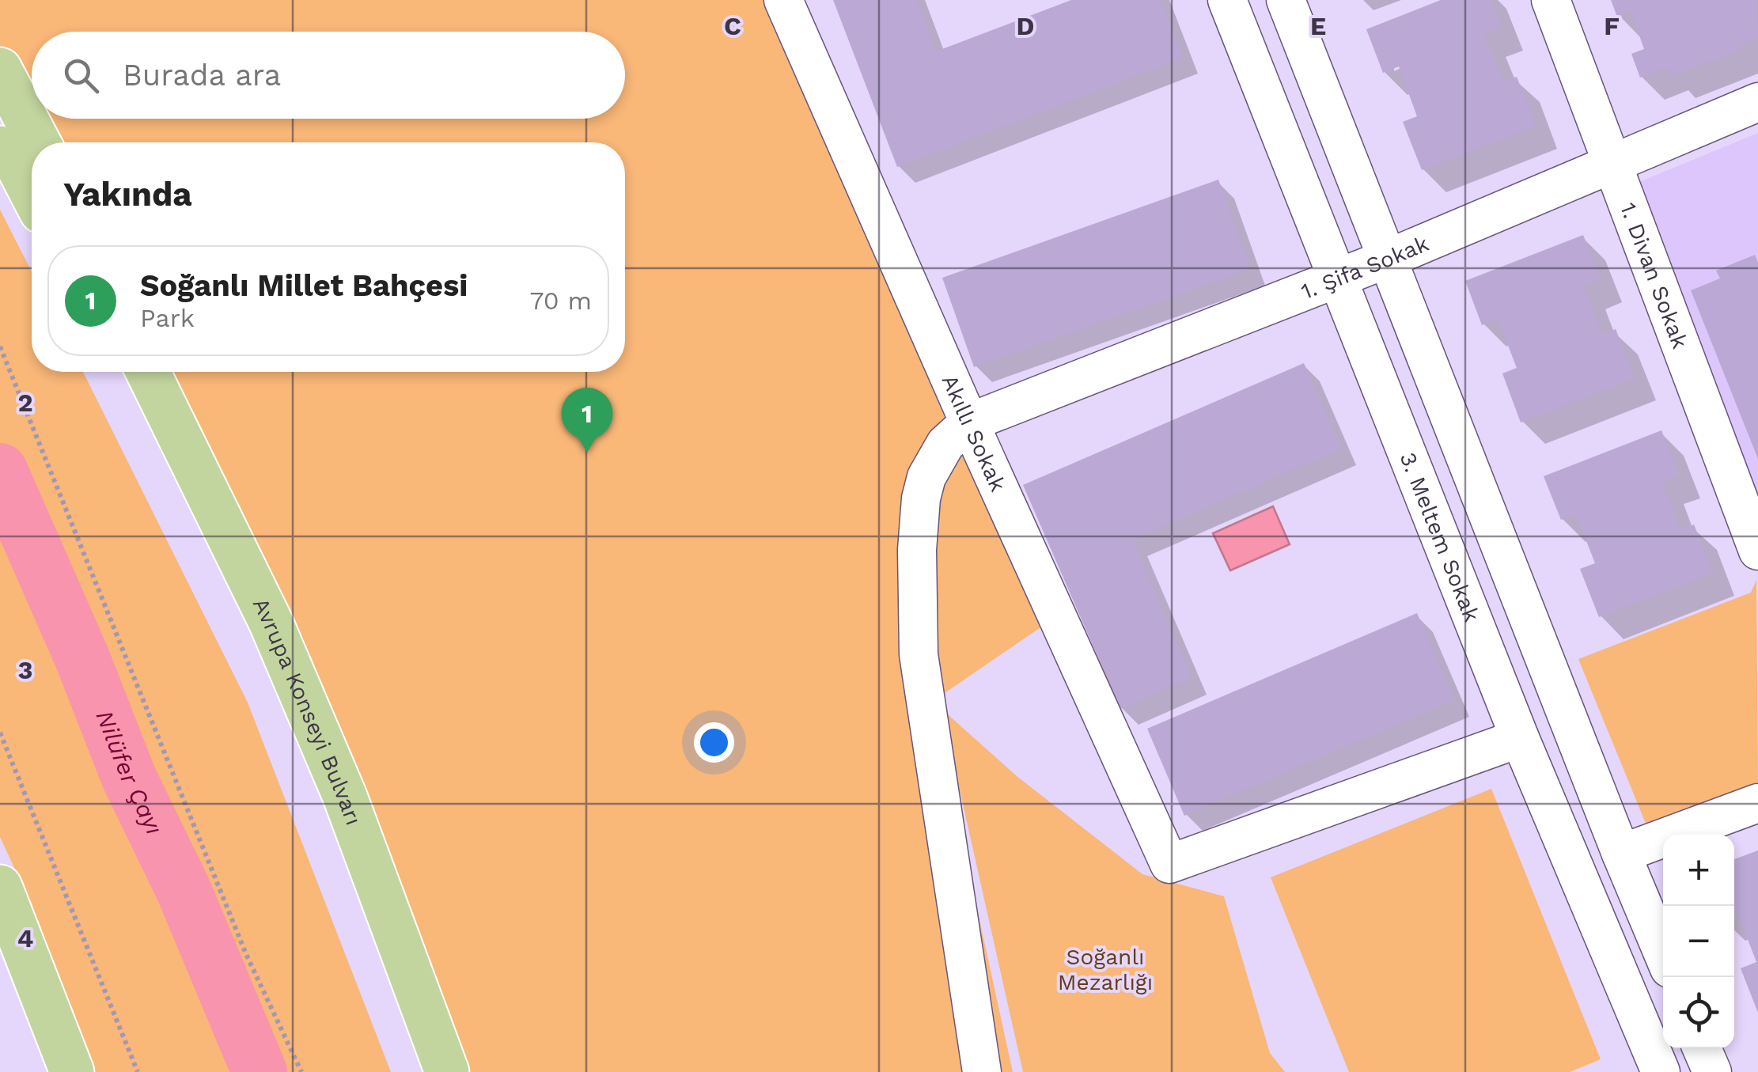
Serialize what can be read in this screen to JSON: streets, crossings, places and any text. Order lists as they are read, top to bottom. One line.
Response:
{"streets":{"main road":["Avrupa Konseyi Bulvarı"],"street":["1. Şifa Sokak","1. Divan Sokak","Akıllı Sokak","3. Meltem Sokak"]},"crossings":[["1. Şifa Sokak","1. Divan Sokak"],["1. Şifa Sokak","Akıllı Sokak"],["1. Şifa Sokak","3. Meltem Sokak"],["Akıllı Sokak","3. Meltem Sokak"]],"water":["Nilüfer Çayı"],"parks":["Soğanlı Mezarlığı"],"page":{"search":"Burada ara","heading":"Yakında","list":[{"mark":"1","name":"Soğanlı Millet Bahçesi","note":"Park","value":"70 m"}],"pins":"1","map_buttons":["+","−"]},"grid":{"columns":["C","D","E","F"],"rows":["2","3","4"]}}
